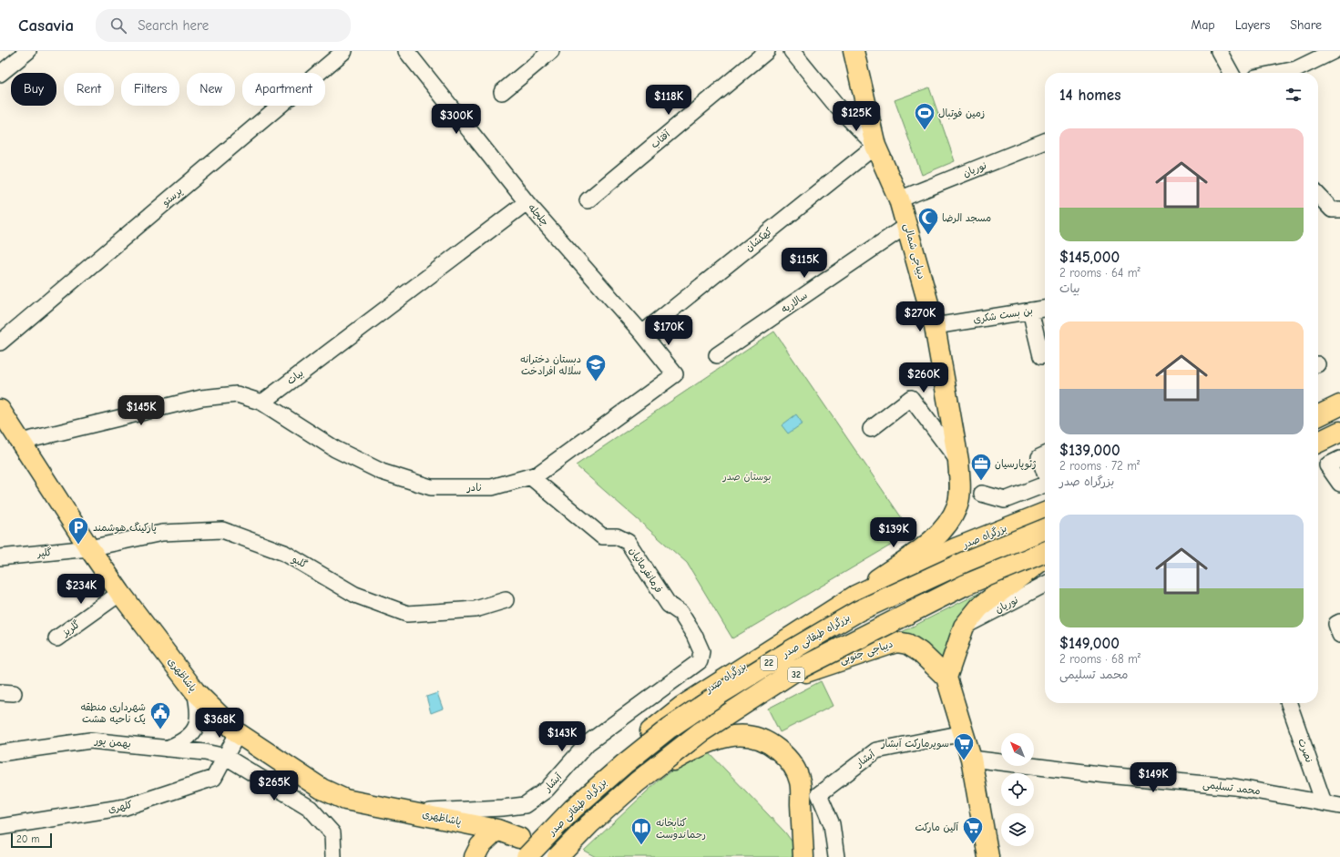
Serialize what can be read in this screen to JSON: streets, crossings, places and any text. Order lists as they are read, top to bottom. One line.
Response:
{"streets":{"main road":["دیباجی شمالی","بزرگراه صدر","بزرگراه طبقاتی صدر","دیباجی جنوبی","22","پاشاظهری","32"],"street":["آفتاب","نوریان","پرستو","چلچله","کهکشان","سالاریه","بن بست شکرى","بیات","نادر","گلپر","گلبو","فرمانفرمائیان","گلریز","بهمن پور","نصرت","آبشار","محمد تسلیمی","کلهری"]},"crossings":[["نوریان","دیباجی شمالی"],["چلچله","کهکشان"],["چلچله","بیات"],["چلچله","نادر"],["کهکشان","دیباجی شمالی"],["دیباجی شمالی","سالاریه"],["دیباجی شمالی","بن بست شکرى"],["دیباجی شمالی","بزرگراه صدر"],["بیات","نادر"],["نادر","فرمانفرمائیان"],["گلپر","گلبو"],["گلپر","پاشاظهری"],["گلبو","پاشاظهری"],["فرمانفرمائیان","آبشار"],["گلریز","پاشاظهری"],["دیباجی جنوبی","32"],["دیباجی جنوبی","آبشار"],["دیباجی جنوبی","محمد تسلیمی"],["پاشاظهری","آبشار"],["پاشاظهری","کلهری"],["بهمن پور","کلهری"],["نصرت","محمد تسلیمی"]],"parks":["بوستان صدر"],"places":{"sports":["زمین فوتبال"],"mosque":["مسجد الرضا"],"school or university":["دبستان دخترانه سلاله افرادخت"],"office":["ژئوپارسیان"],"parking":["پارکینگ هوشمند"],"public building":["شهرداری منطقه یک ناحیه هشت"],"supermarket":["سوپرمارکت آبشار","آلین مارکت"],"library":["کتابخانه رحماندوست"]},"scale_bar":"20 m","north":"top left","page":{"header":"Casavia","search":"Search here","nav":["Map","Layers","Share"],"chip":["Buy","Rent","Filters","New","Apartment"],"heading":"14 homes","price":["$118K","$125K","$300K","$115K","$270K","$170K","$260K","$145K","$139K","$234K","$368K","$143K","$149K","$265K"],"list":[{"name":"$145,000","note":"2 rooms · 64 m² · بیات"},{"name":"$139,000","note":"2 rooms · 72 m² · بزرگراه صدر"},{"name":"$149,000","note":"2 rooms · 68 m² · محمد تسلیمی"}],"scale":"20 m"}}
